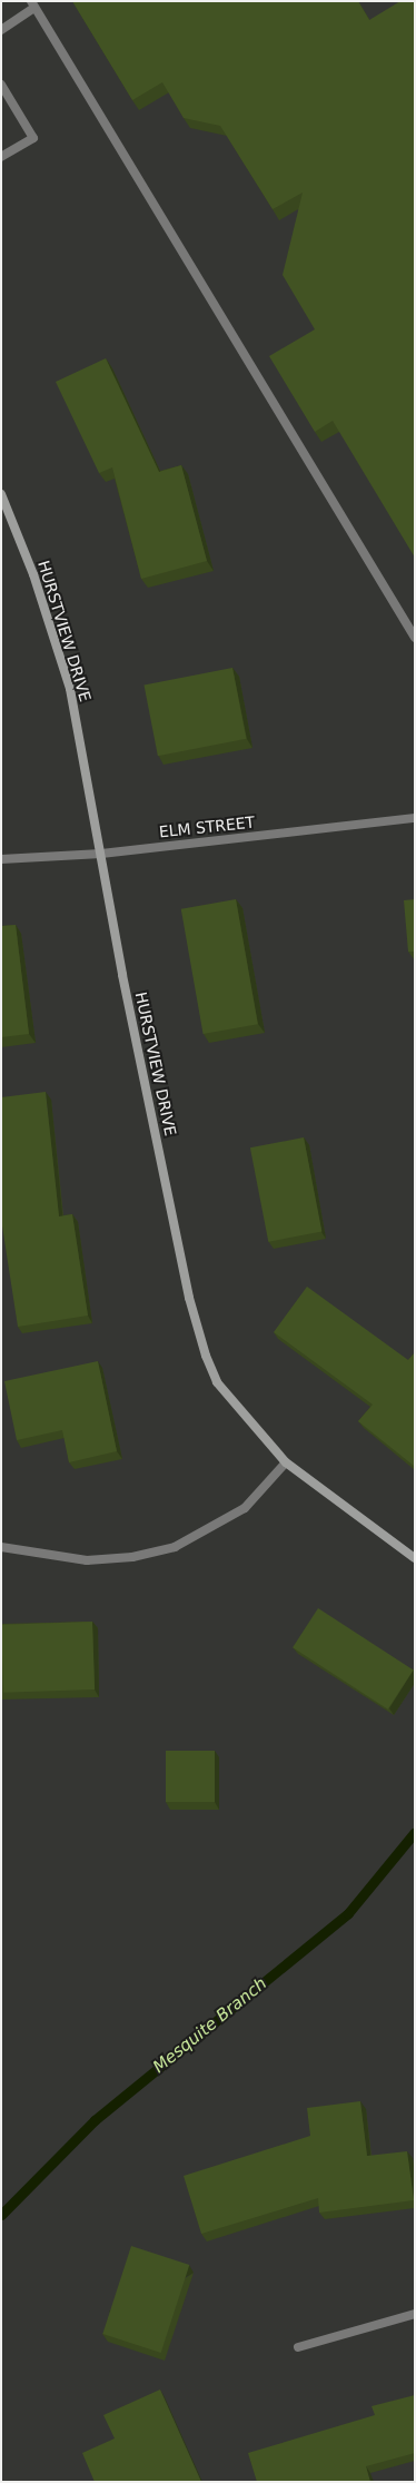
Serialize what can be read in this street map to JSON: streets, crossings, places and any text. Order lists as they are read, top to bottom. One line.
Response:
{"streets":{"street":["HURSTVIEW DRIVE","ELM STREET"]},"crossings":[["HURSTVIEW DRIVE","ELM STREET"]],"water":["Mesquite Branch"]}
